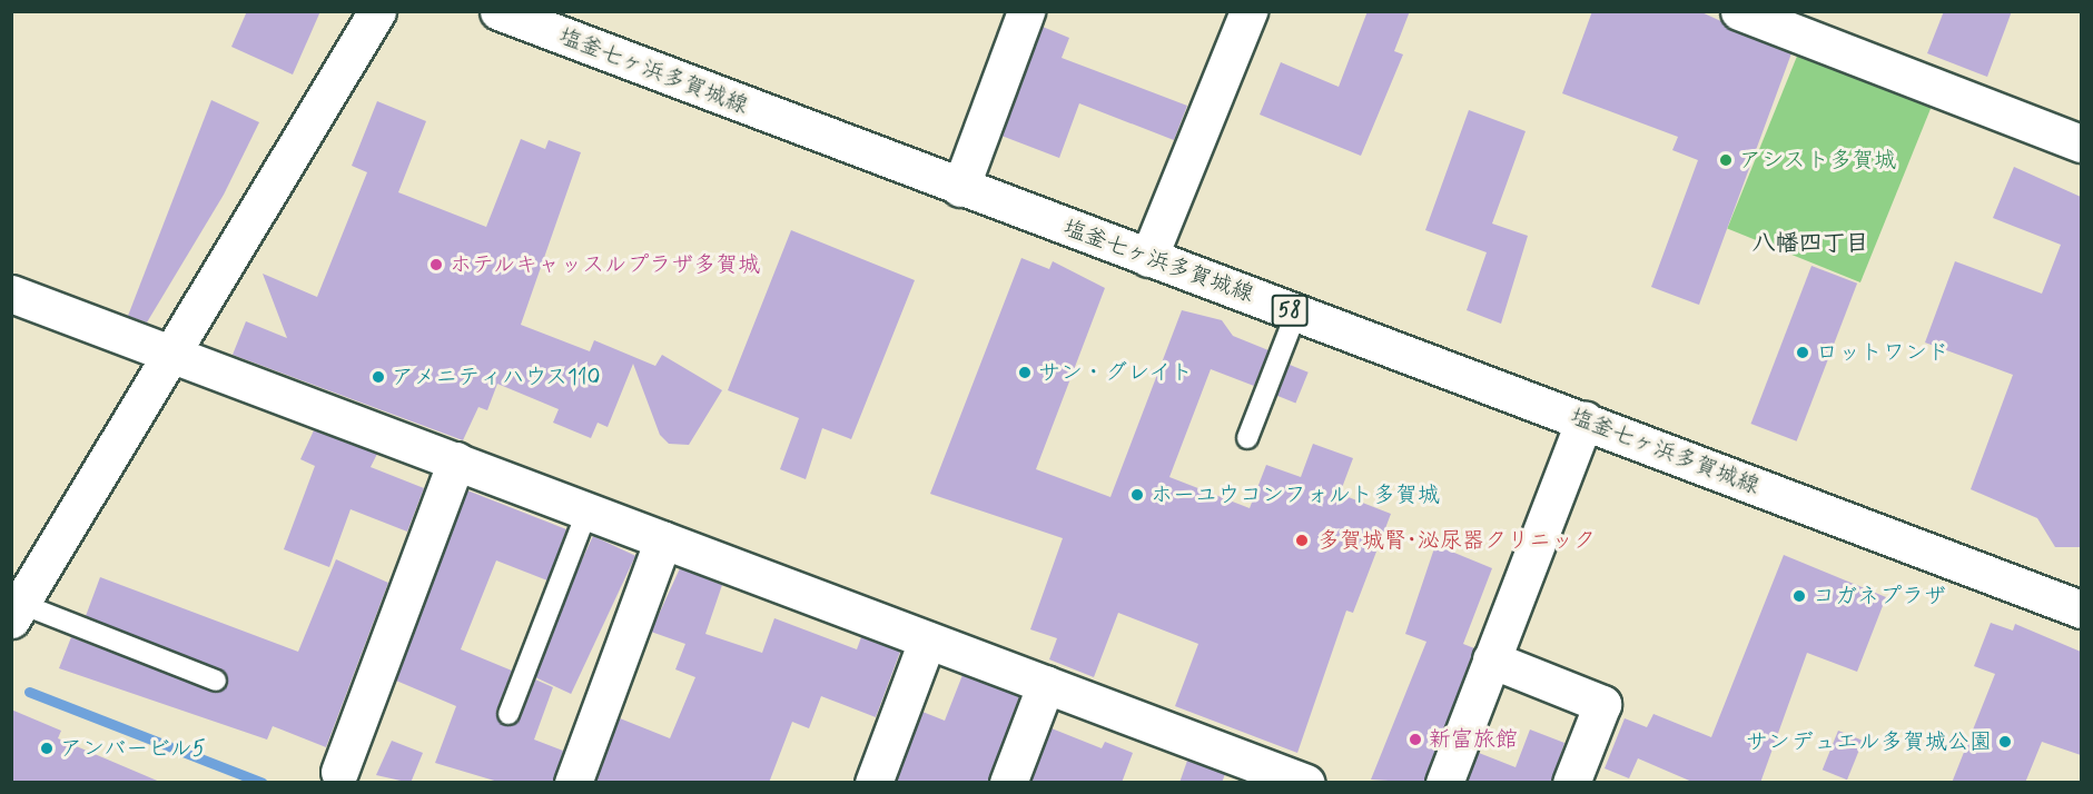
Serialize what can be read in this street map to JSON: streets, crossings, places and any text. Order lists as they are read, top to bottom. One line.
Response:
{"streets":{"street":["塩釜七ヶ浜多賀城線","58"]},"districts":["八幡四丁目"],"places":["アシスト多賀城","ホテルキャッスルプラザ多賀城","ロットワンド","サン・グレイト","アメニティハウス110","ホーユウコンフォルト多賀城","多賀城腎･泌尿器クリニック","コガネプラザ","新富旅館","サンデュエル多賀城公園","アンバービル5"]}
